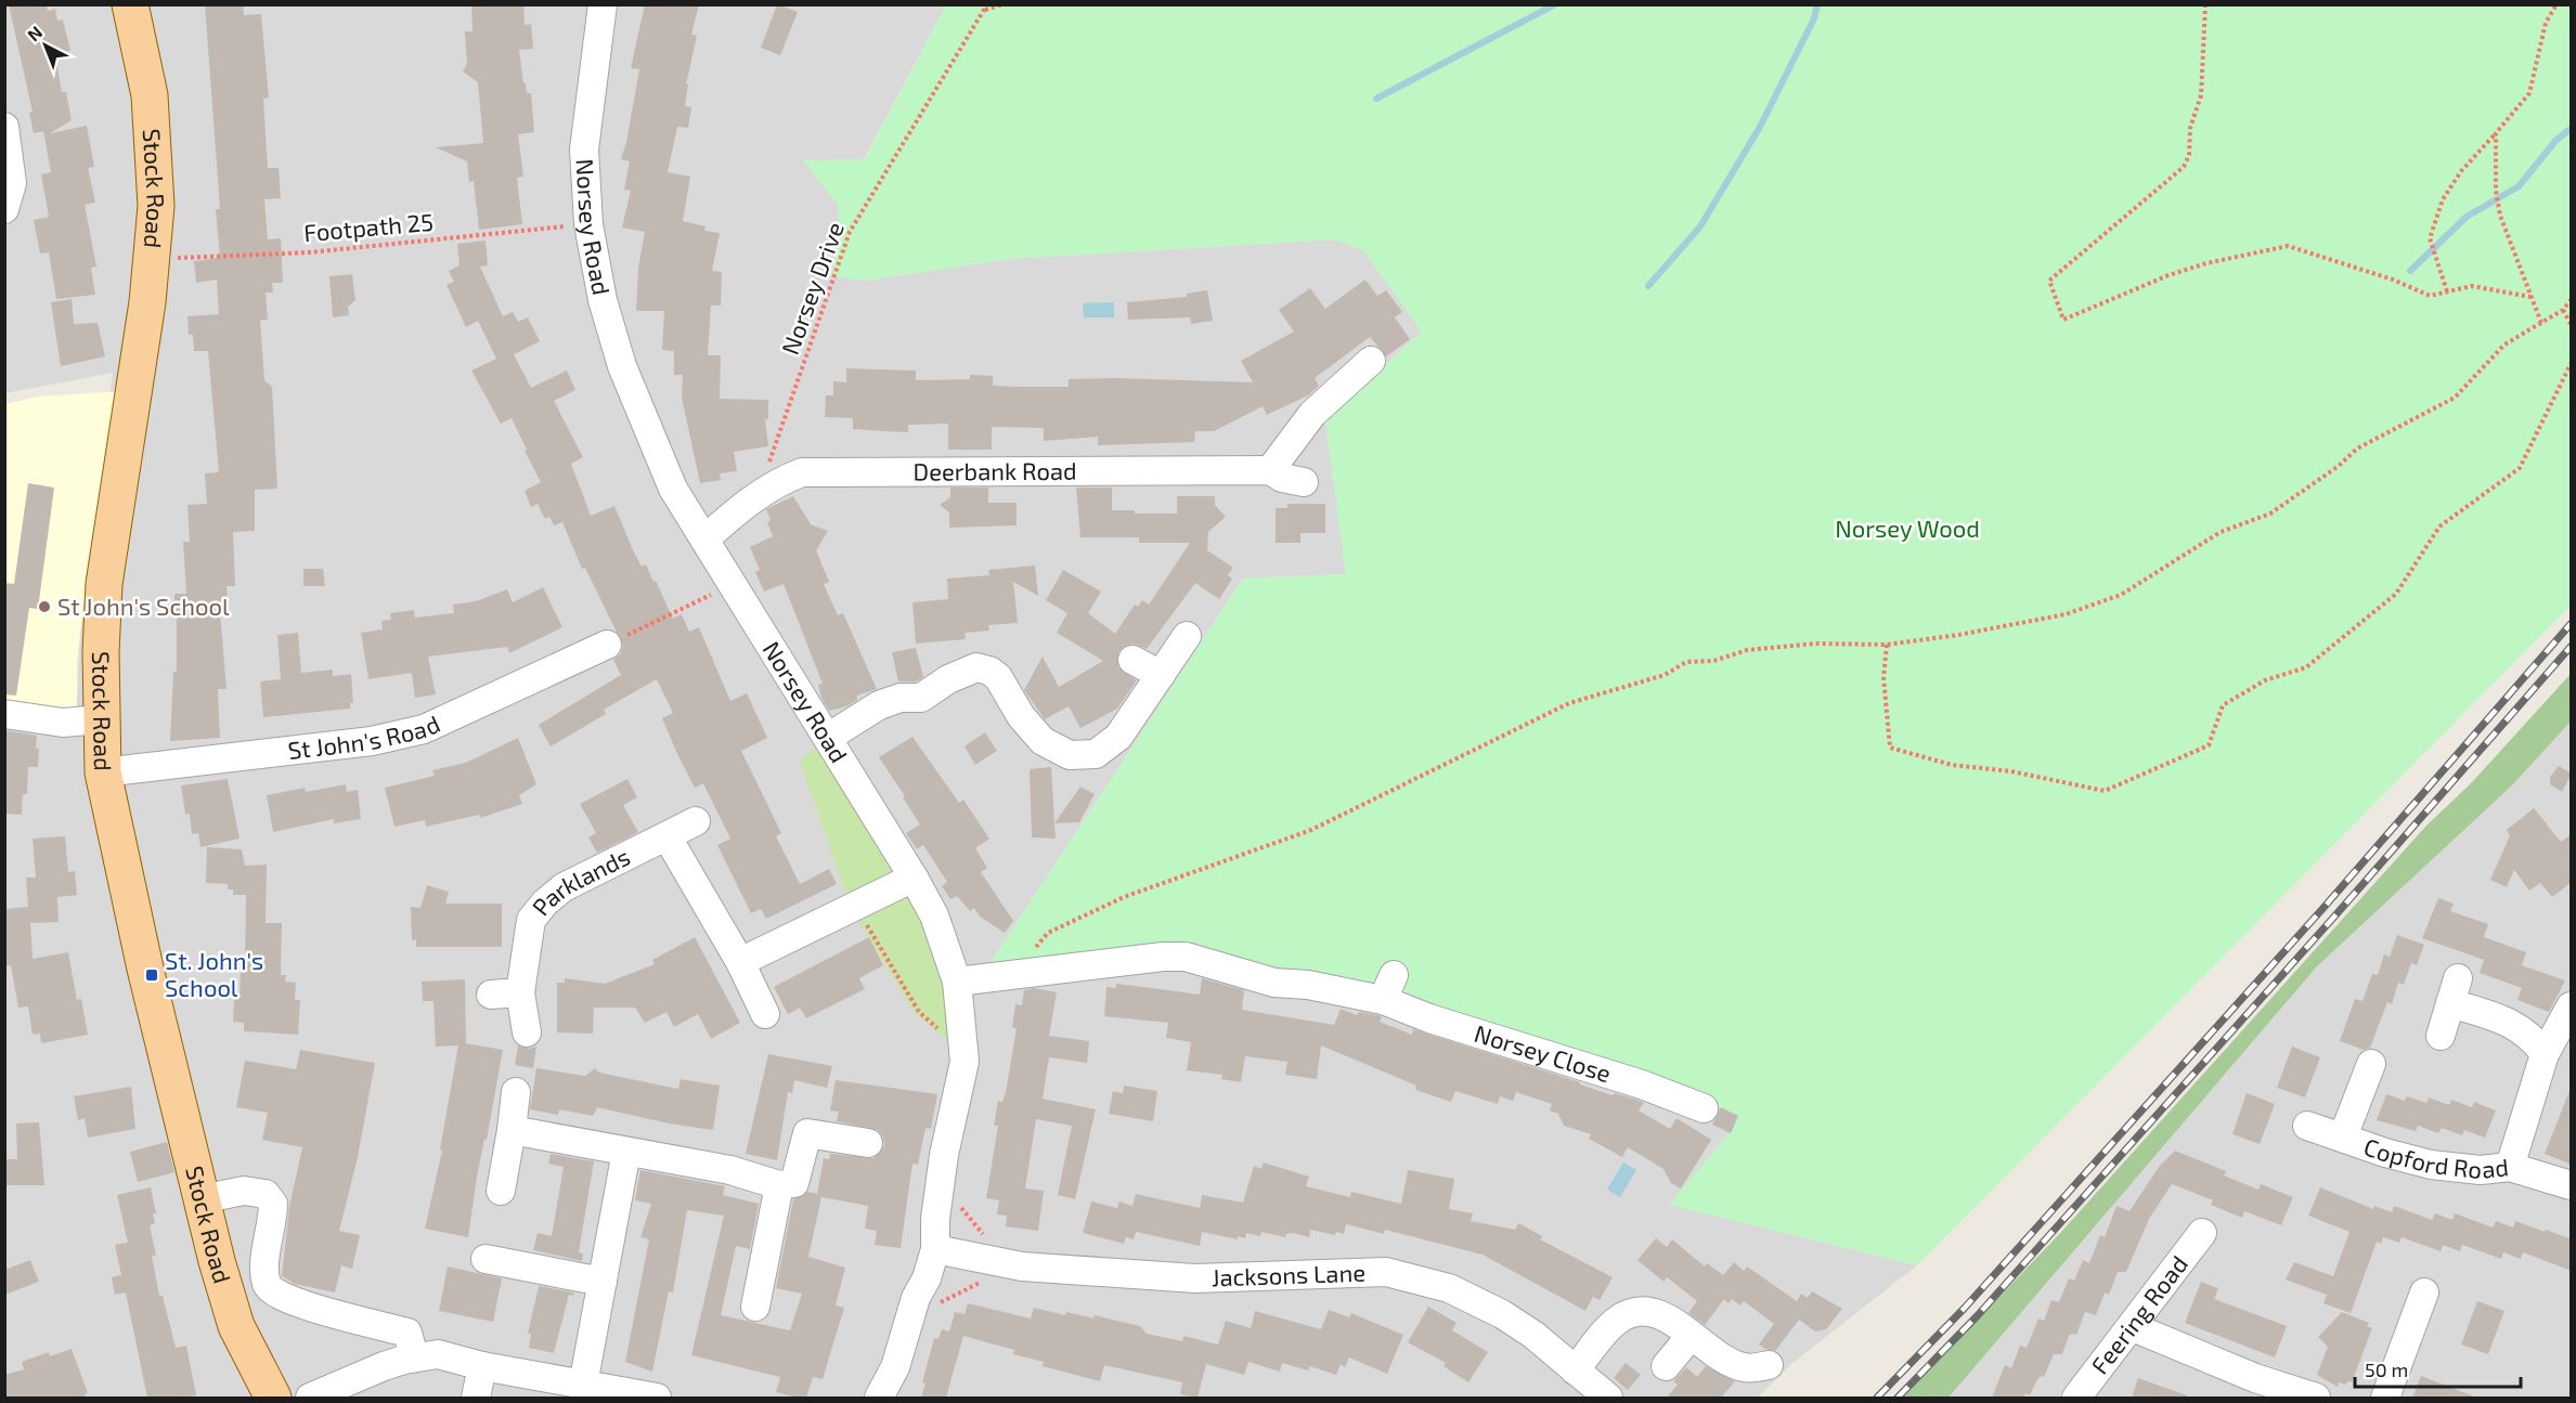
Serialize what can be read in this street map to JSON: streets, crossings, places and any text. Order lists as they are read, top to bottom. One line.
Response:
{"streets":{"main road":["Stock Road"],"street":["Norsey Road","Deerbank Road","St John's Road","Parklands","Norsey Close","Copford Road","Jacksons Lane","Feering Road"],"path":["Footpath 25","Norsey Drive"]},"crossings":[["Stock Road","Footpath 25"],["Stock Road","St John's Road"],["Norsey Road","Footpath 25"],["Norsey Road","Deerbank Road"],["Norsey Road","Norsey Close"],["Norsey Road","Jacksons Lane"],["Norsey Drive","Deerbank Road"]],"parks":["Norsey Wood"],"places":{"other":["St John's School"],"transit":["St. John's School"]},"scale_bar":"50 m","north":"top left"}
